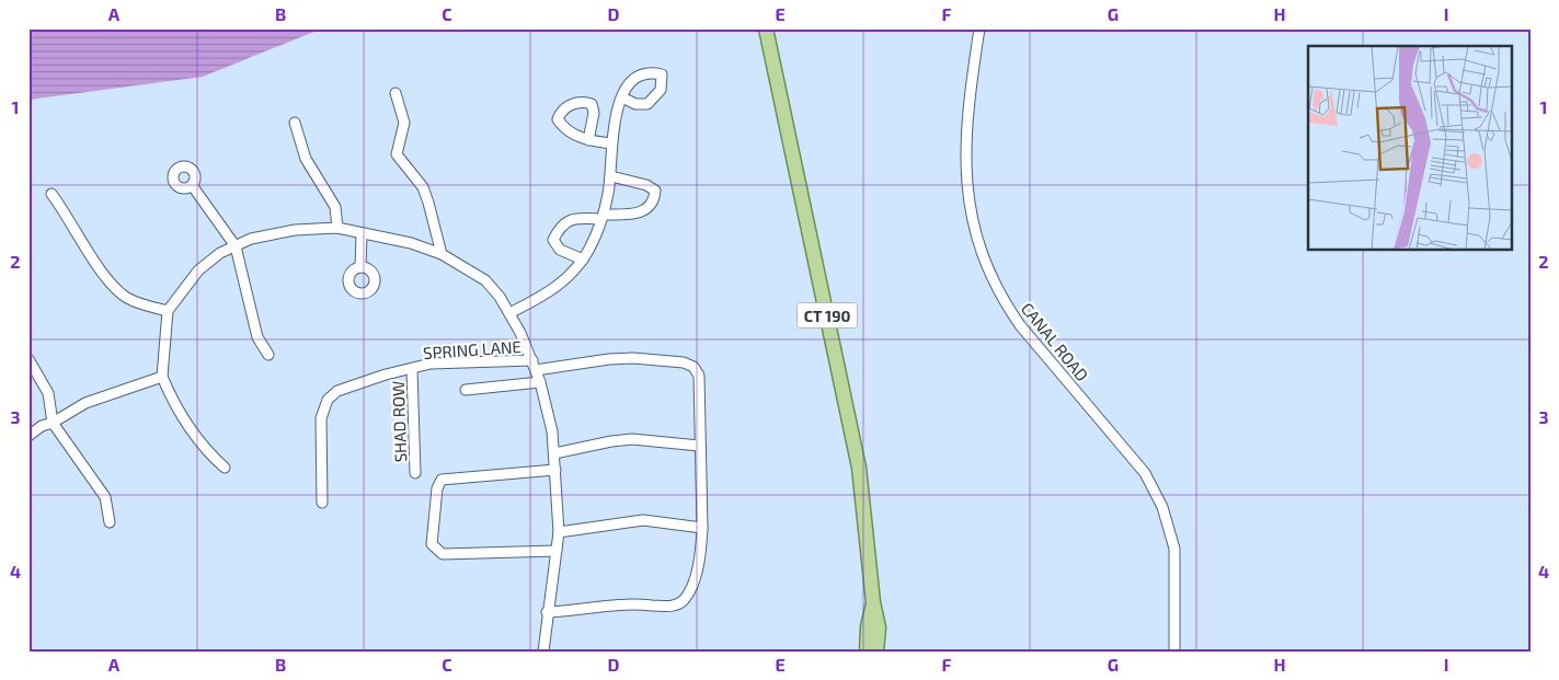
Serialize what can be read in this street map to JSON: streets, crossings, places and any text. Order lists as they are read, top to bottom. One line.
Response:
{"streets":{"main road":["CT 190"],"street":["CANAL ROAD","SPRING LANE","SHAD ROW"]},"crossings":[["SPRING LANE","SHAD ROW"]],"grid":{"columns":["A","B","C","D","E","F","G","H","I"],"rows":["1","2","3","4"]}}
